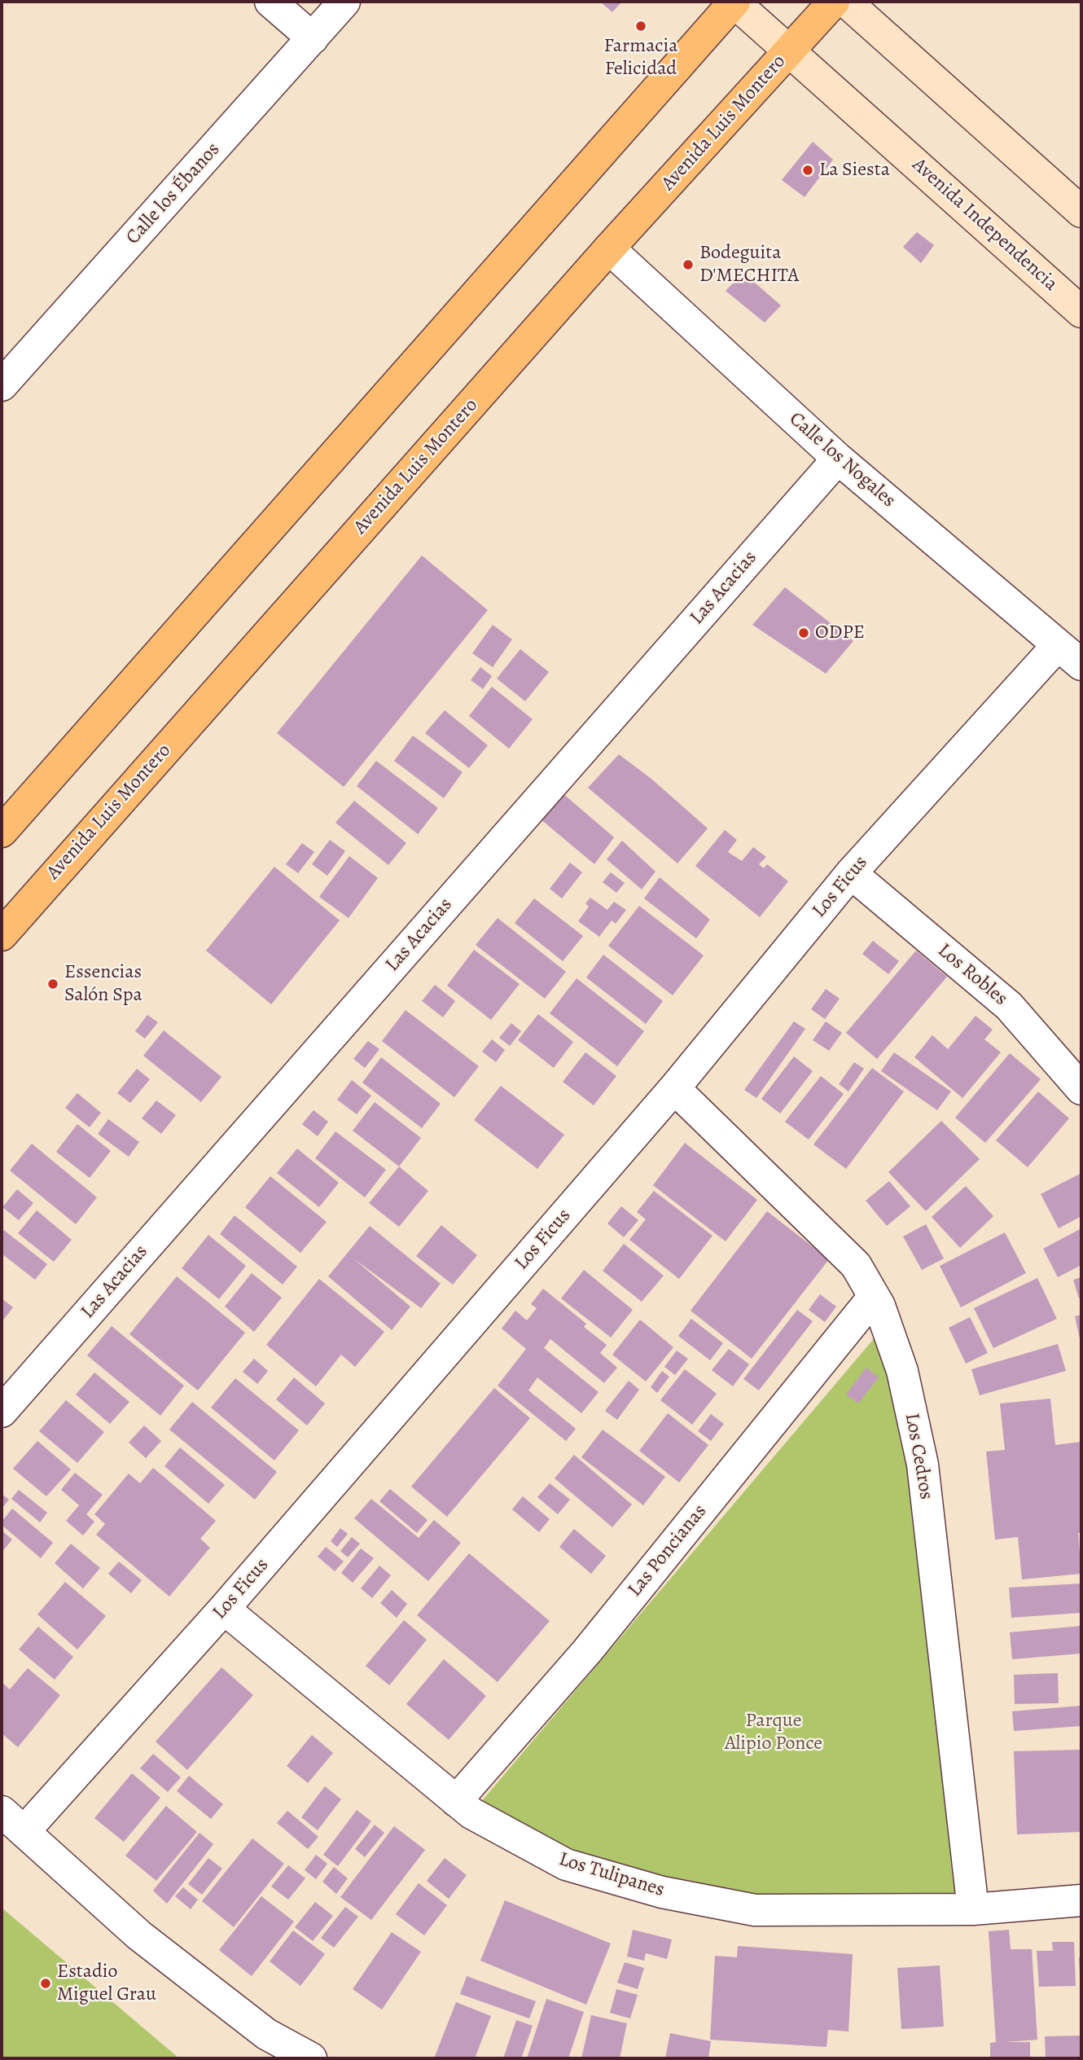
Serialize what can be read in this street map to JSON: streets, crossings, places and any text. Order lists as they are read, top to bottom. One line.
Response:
{"streets":{"main road":["Avenida Luis Montero","Avenida Independencia"],"street":["Calle los Ébanos","Calle los Nogales","Las Acacias","Los Ficus","Los Robles","Los Cedros","Las Poncianas","Los Tulipanes"]},"crossings":[["Avenida Luis Montero","Avenida Independencia"],["Avenida Luis Montero","Calle los Nogales"],["Calle los Nogales","Las Acacias"],["Calle los Nogales","Los Ficus"],["Los Ficus","Los Robles"],["Los Ficus","Los Cedros"],["Los Ficus","Los Tulipanes"],["Los Cedros","Las Poncianas"],["Los Cedros","Los Tulipanes"],["Las Poncianas","Los Tulipanes"]],"parks":["Parque Alipio Ponce"],"places":["Farmacia Felicidad","La Siesta","Bodeguita D'MECHITA","ODPE","Essencias Salón Spa","Estadio Miguel Grau"]}
